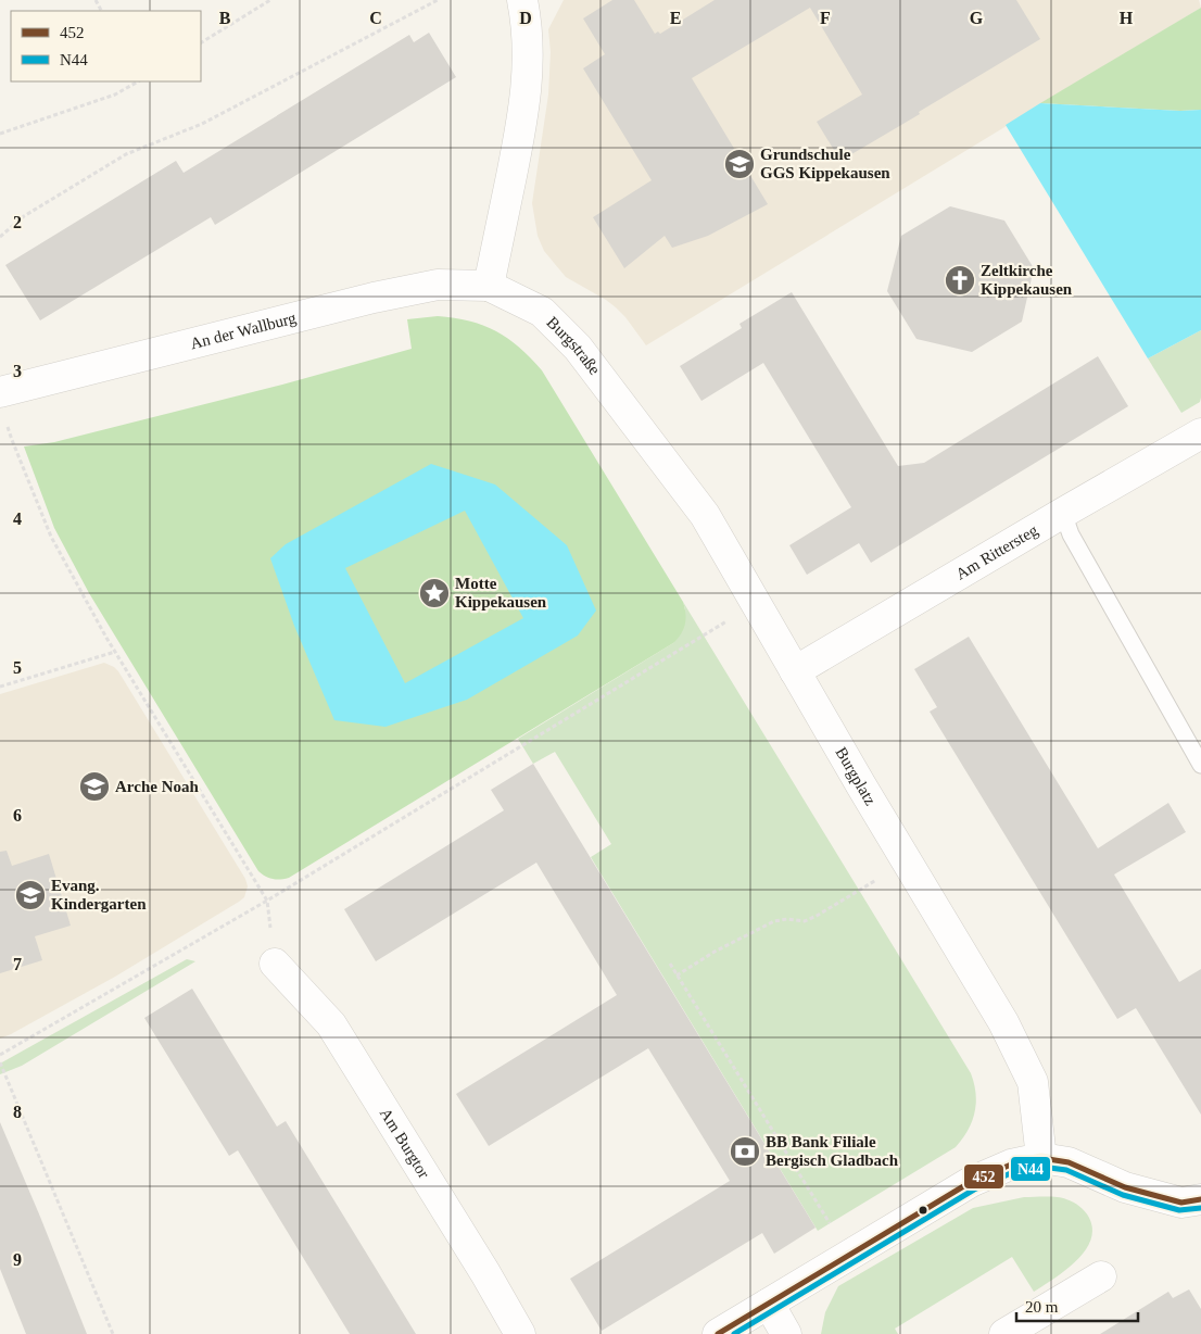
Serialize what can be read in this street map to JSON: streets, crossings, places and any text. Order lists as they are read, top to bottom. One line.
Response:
{"streets":{"street":["An der Wallburg","Burgstraße","Am Rittersteg","Burgplatz","Am Burgtor"]},"crossings":[["An der Wallburg","Burgstraße"],["Burgstraße","Am Rittersteg"],["Burgstraße","Burgplatz"],["Am Rittersteg","Burgplatz"]],"places":{"school or university":["Grundschule GGS Kippekausen","Arche Noah","Evang. Kindergarten"],"church":["Zeltkirche Kippekausen"],"place":["Motte Kippekausen"],"bank":["BB Bank Filiale Bergisch Gladbach"]},"lines":["transit line 452","transit line N44"],"legend":["452","N44"],"scale_bar":"20 m","grid":{"columns":["B","C","D","E","F","G","H"],"rows":["2","3","4","5","6","7","8","9"]}}
